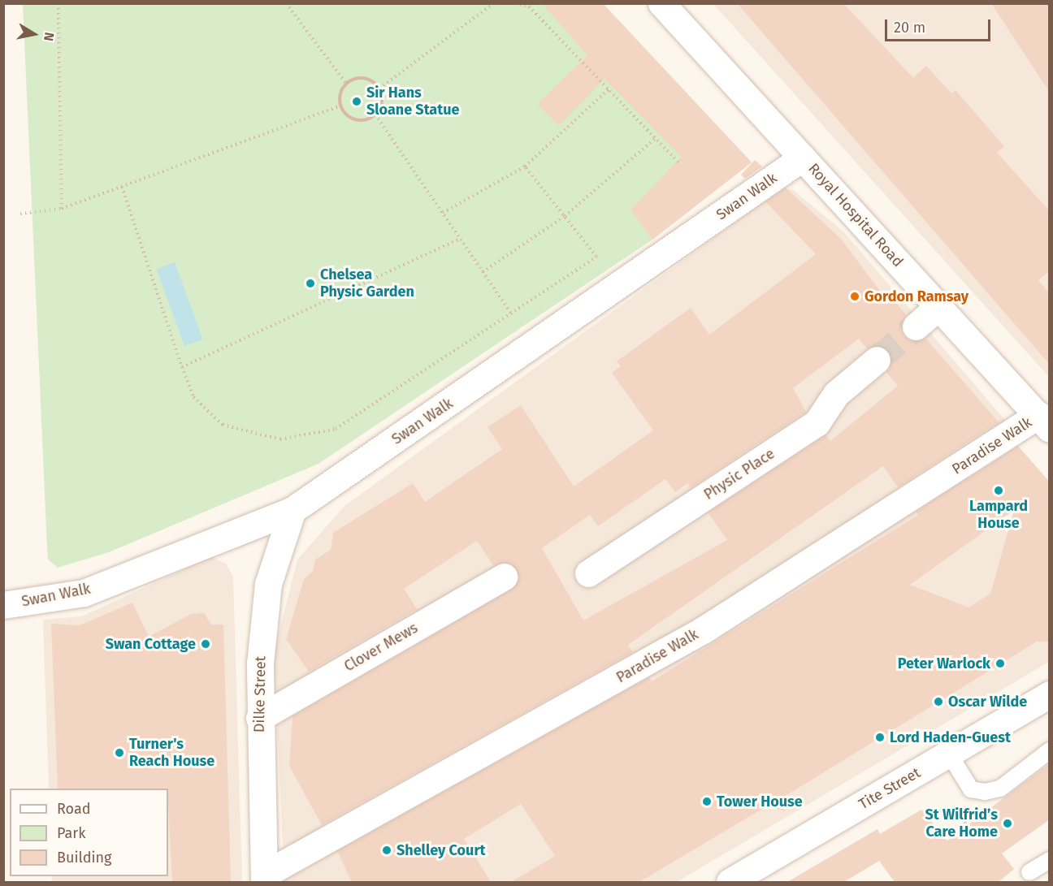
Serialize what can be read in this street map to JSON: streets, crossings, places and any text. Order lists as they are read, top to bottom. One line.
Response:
{"streets":{"street":["Swan Walk","Royal Hospital Road","Paradise Walk","Physic Place","Clover Mews","Dilke Street","Tite Street"]},"crossings":[["Swan Walk","Royal Hospital Road"],["Swan Walk","Dilke Street"],["Royal Hospital Road","Paradise Walk"],["Paradise Walk","Dilke Street"],["Clover Mews","Dilke Street"]],"places":["Sir Hans Sloane Statue","Chelsea Physic Garden","Gordon Ramsay","Lampard House","Swan Cottage","Peter Warlock","Oscar Wilde","Lord Haden-Guest","Turner's Reach House","Tower House","St Wilfrid’s Care Home","Shelley Court"],"legend":["Road","Park","Building"],"scale_bar":"20 m","north":"right"}
